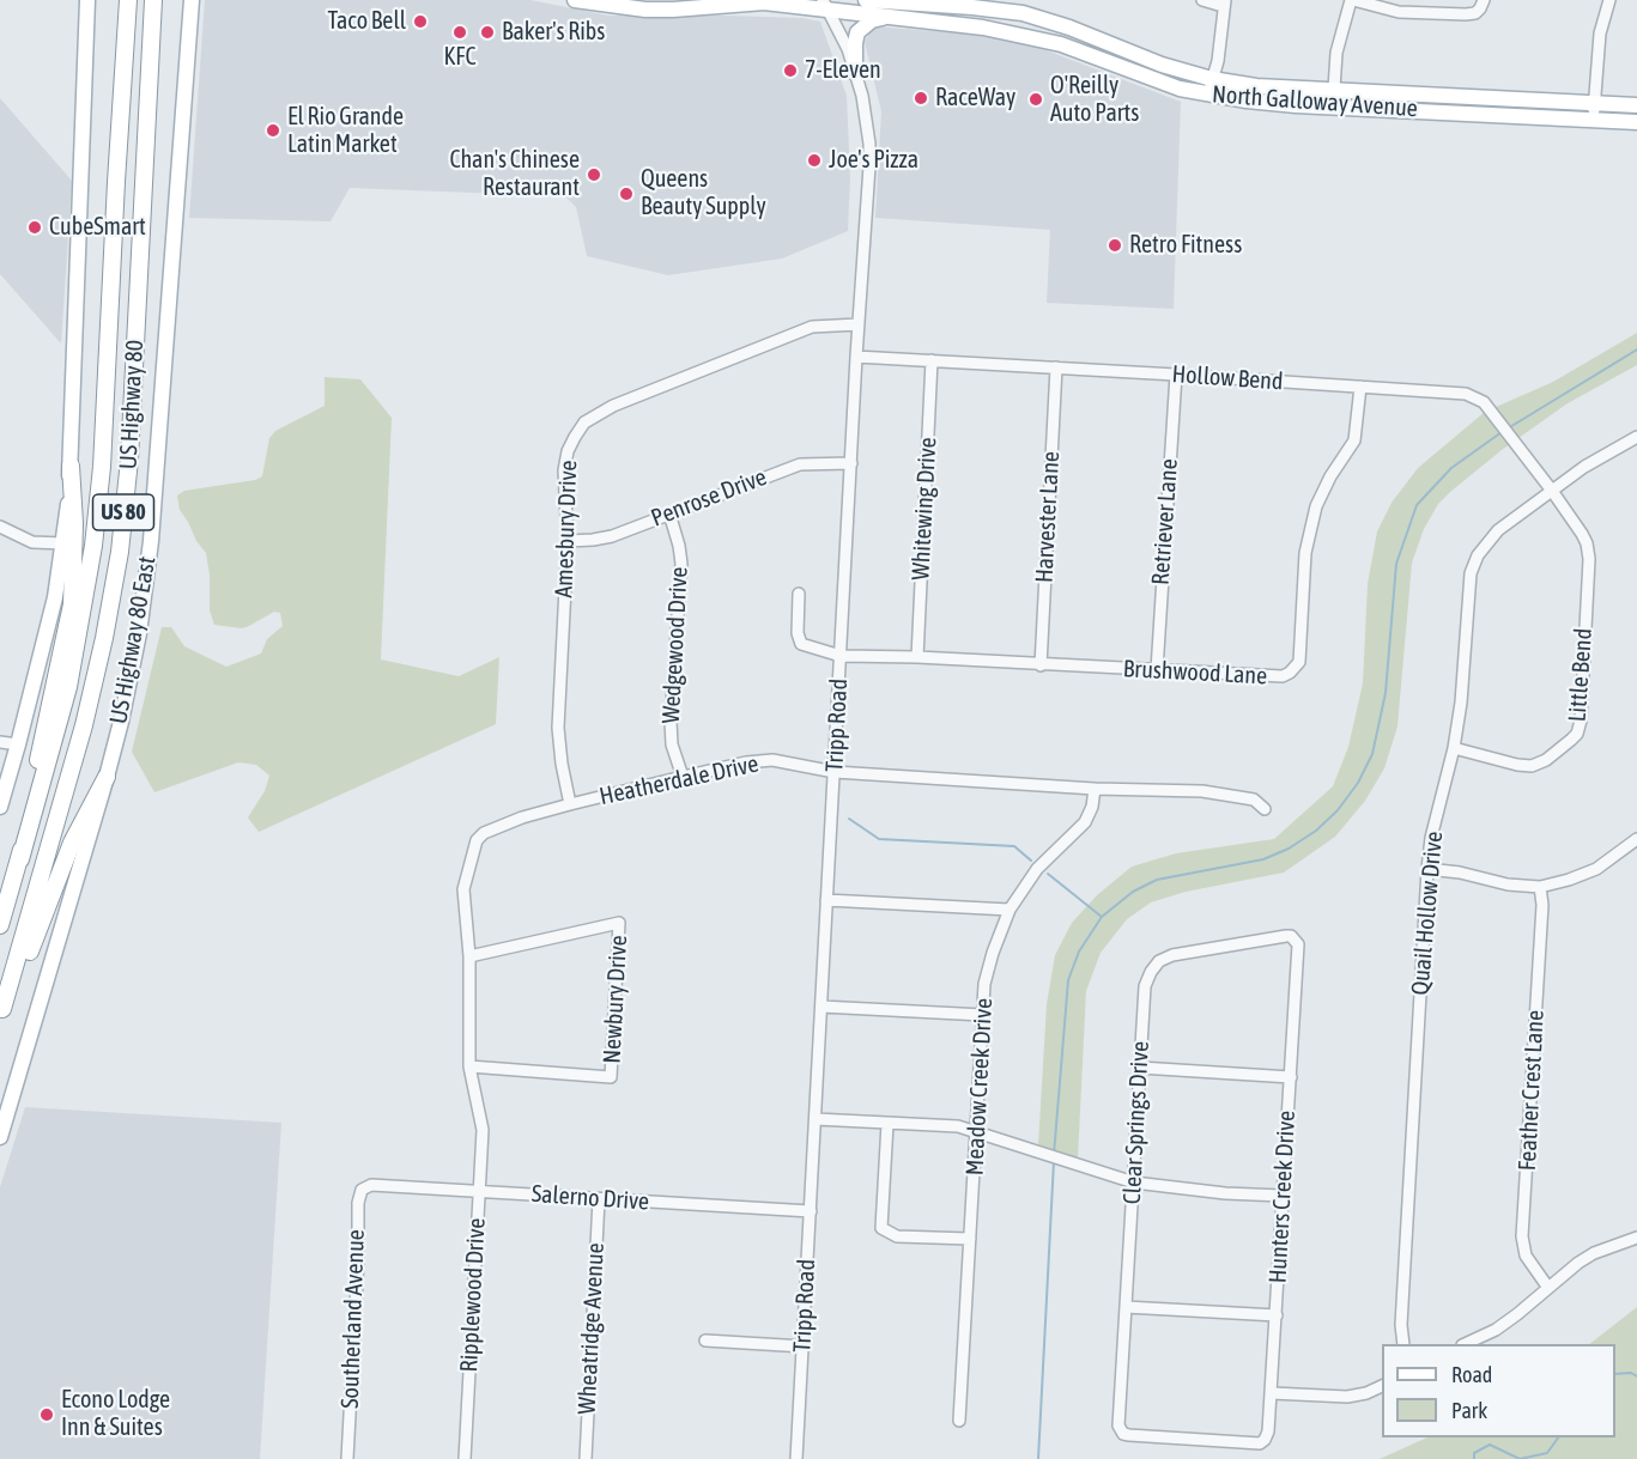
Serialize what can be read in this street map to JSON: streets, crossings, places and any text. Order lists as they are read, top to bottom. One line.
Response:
{"streets":{"highway":["US Highway 80","US 80"],"main road":["North Galloway Avenue","US Highway 80 East"],"street":["Hollow Bend","Penrose Drive","Whitewing Drive","Harvester Lane","Retriever Lane","Amesbury Drive","Wedgewood Drive","Brushwood Lane","Little Bend","Tripp Road","Heatherdale Drive","Quail Hollow Drive","Newbury Drive","Meadow Creek Drive","Feather Crest Lane","Clear Springs Drive","Hunters Creek Drive","Salerno Drive","Ripplewood Drive","Southerland Avenue","Wheatridge Avenue"]},"crossings":[["North Galloway Avenue","Tripp Road"],["Hollow Bend","Whitewing Drive"],["Hollow Bend","Harvester Lane"],["Hollow Bend","Retriever Lane"],["Hollow Bend","Brushwood Lane"],["Hollow Bend","Little Bend"],["Hollow Bend","Tripp Road"],["Hollow Bend","Quail Hollow Drive"],["US Highway 80","US 80"],["Penrose Drive","Amesbury Drive"],["Penrose Drive","Wedgewood Drive"],["Penrose Drive","Tripp Road"],["Whitewing Drive","Brushwood Lane"],["Harvester Lane","Brushwood Lane"],["Retriever Lane","Brushwood Lane"],["Amesbury Drive","Tripp Road"],["Amesbury Drive","Heatherdale Drive"],["Wedgewood Drive","Heatherdale Drive"],["Brushwood Lane","Tripp Road"],["Little Bend","Quail Hollow Drive"],["Tripp Road","Heatherdale Drive"],["Tripp Road","Salerno Drive"],["Heatherdale Drive","Newbury Drive"],["Heatherdale Drive","Meadow Creek Drive"],["Heatherdale Drive","Ripplewood Drive"],["Clear Springs Drive","Hunters Creek Drive"],["Salerno Drive","Ripplewood Drive"],["Salerno Drive","Southerland Avenue"],["Salerno Drive","Wheatridge Avenue"]],"places":["Taco Bell","KFC","Baker's Ribs","7-Eleven","RaceWay","O'Reilly Auto Parts","El Rio Grande Latin Market","Joe's Pizza","Chan's Chinese Restaurant","Queens Beauty Supply","CubeSmart","Retro Fitness","Econo Lodge Inn & Suites"],"legend":["Road","Park"]}
